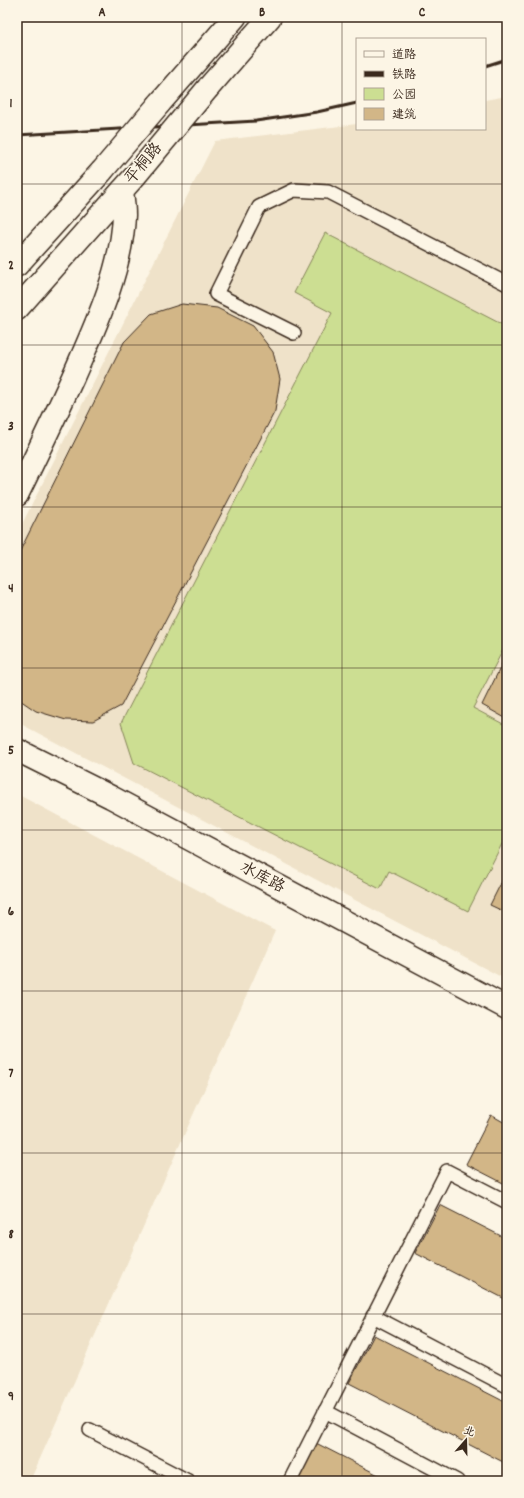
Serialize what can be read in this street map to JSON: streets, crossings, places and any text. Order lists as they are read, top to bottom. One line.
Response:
{"streets":{"street":["平桐路","水库路"]},"legend":["道路","铁路","公园","建筑"],"north":"top","grid":{"columns":["A","B","C"],"rows":["1","2","3","4","5","6","7","8","9"]}}
